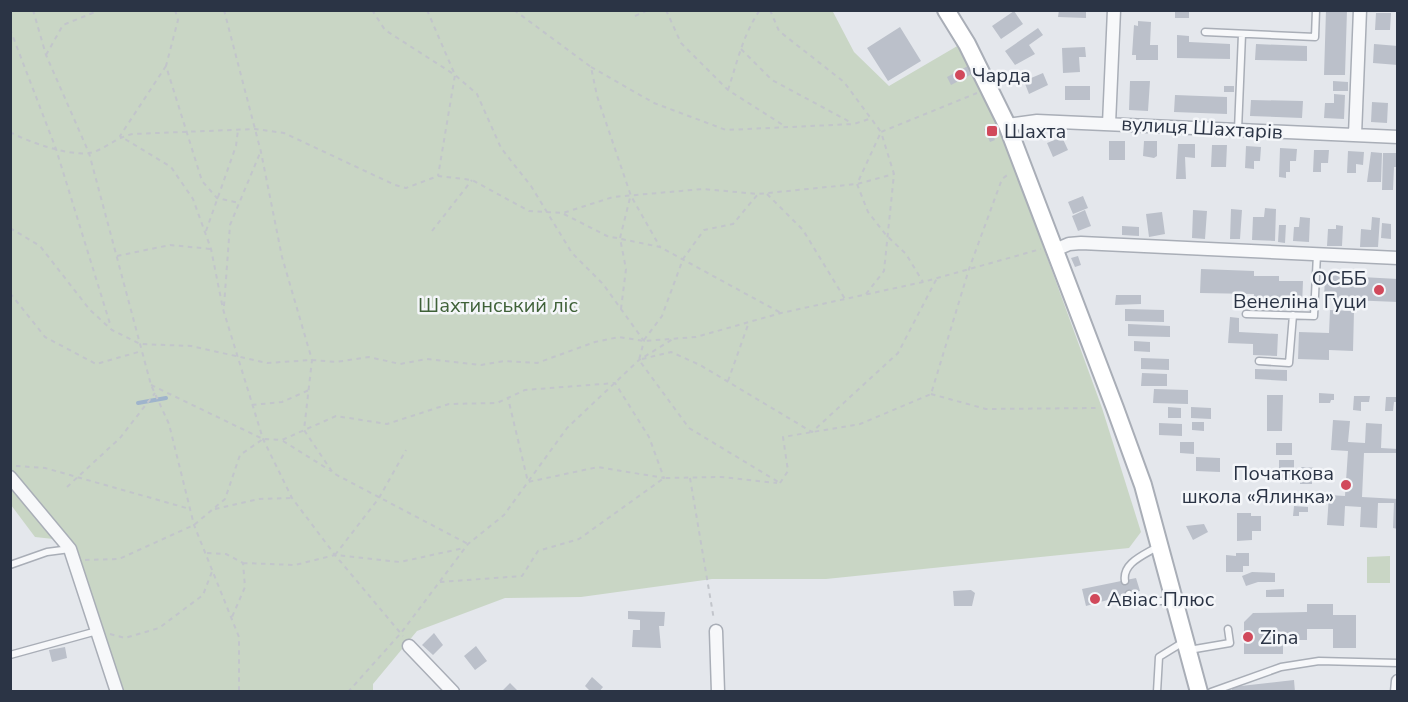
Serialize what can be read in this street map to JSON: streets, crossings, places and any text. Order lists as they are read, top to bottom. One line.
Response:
{"streets":{"street":["вулиця Шахтарів"]},"parks":["Шахтинський ліс"],"places":{"other":["Чарда","ОСББ Венеліна Гуци","Початкова школа «Ялинка»","Авіас Плюс","Zina"],"transit":["Шахта"]}}
